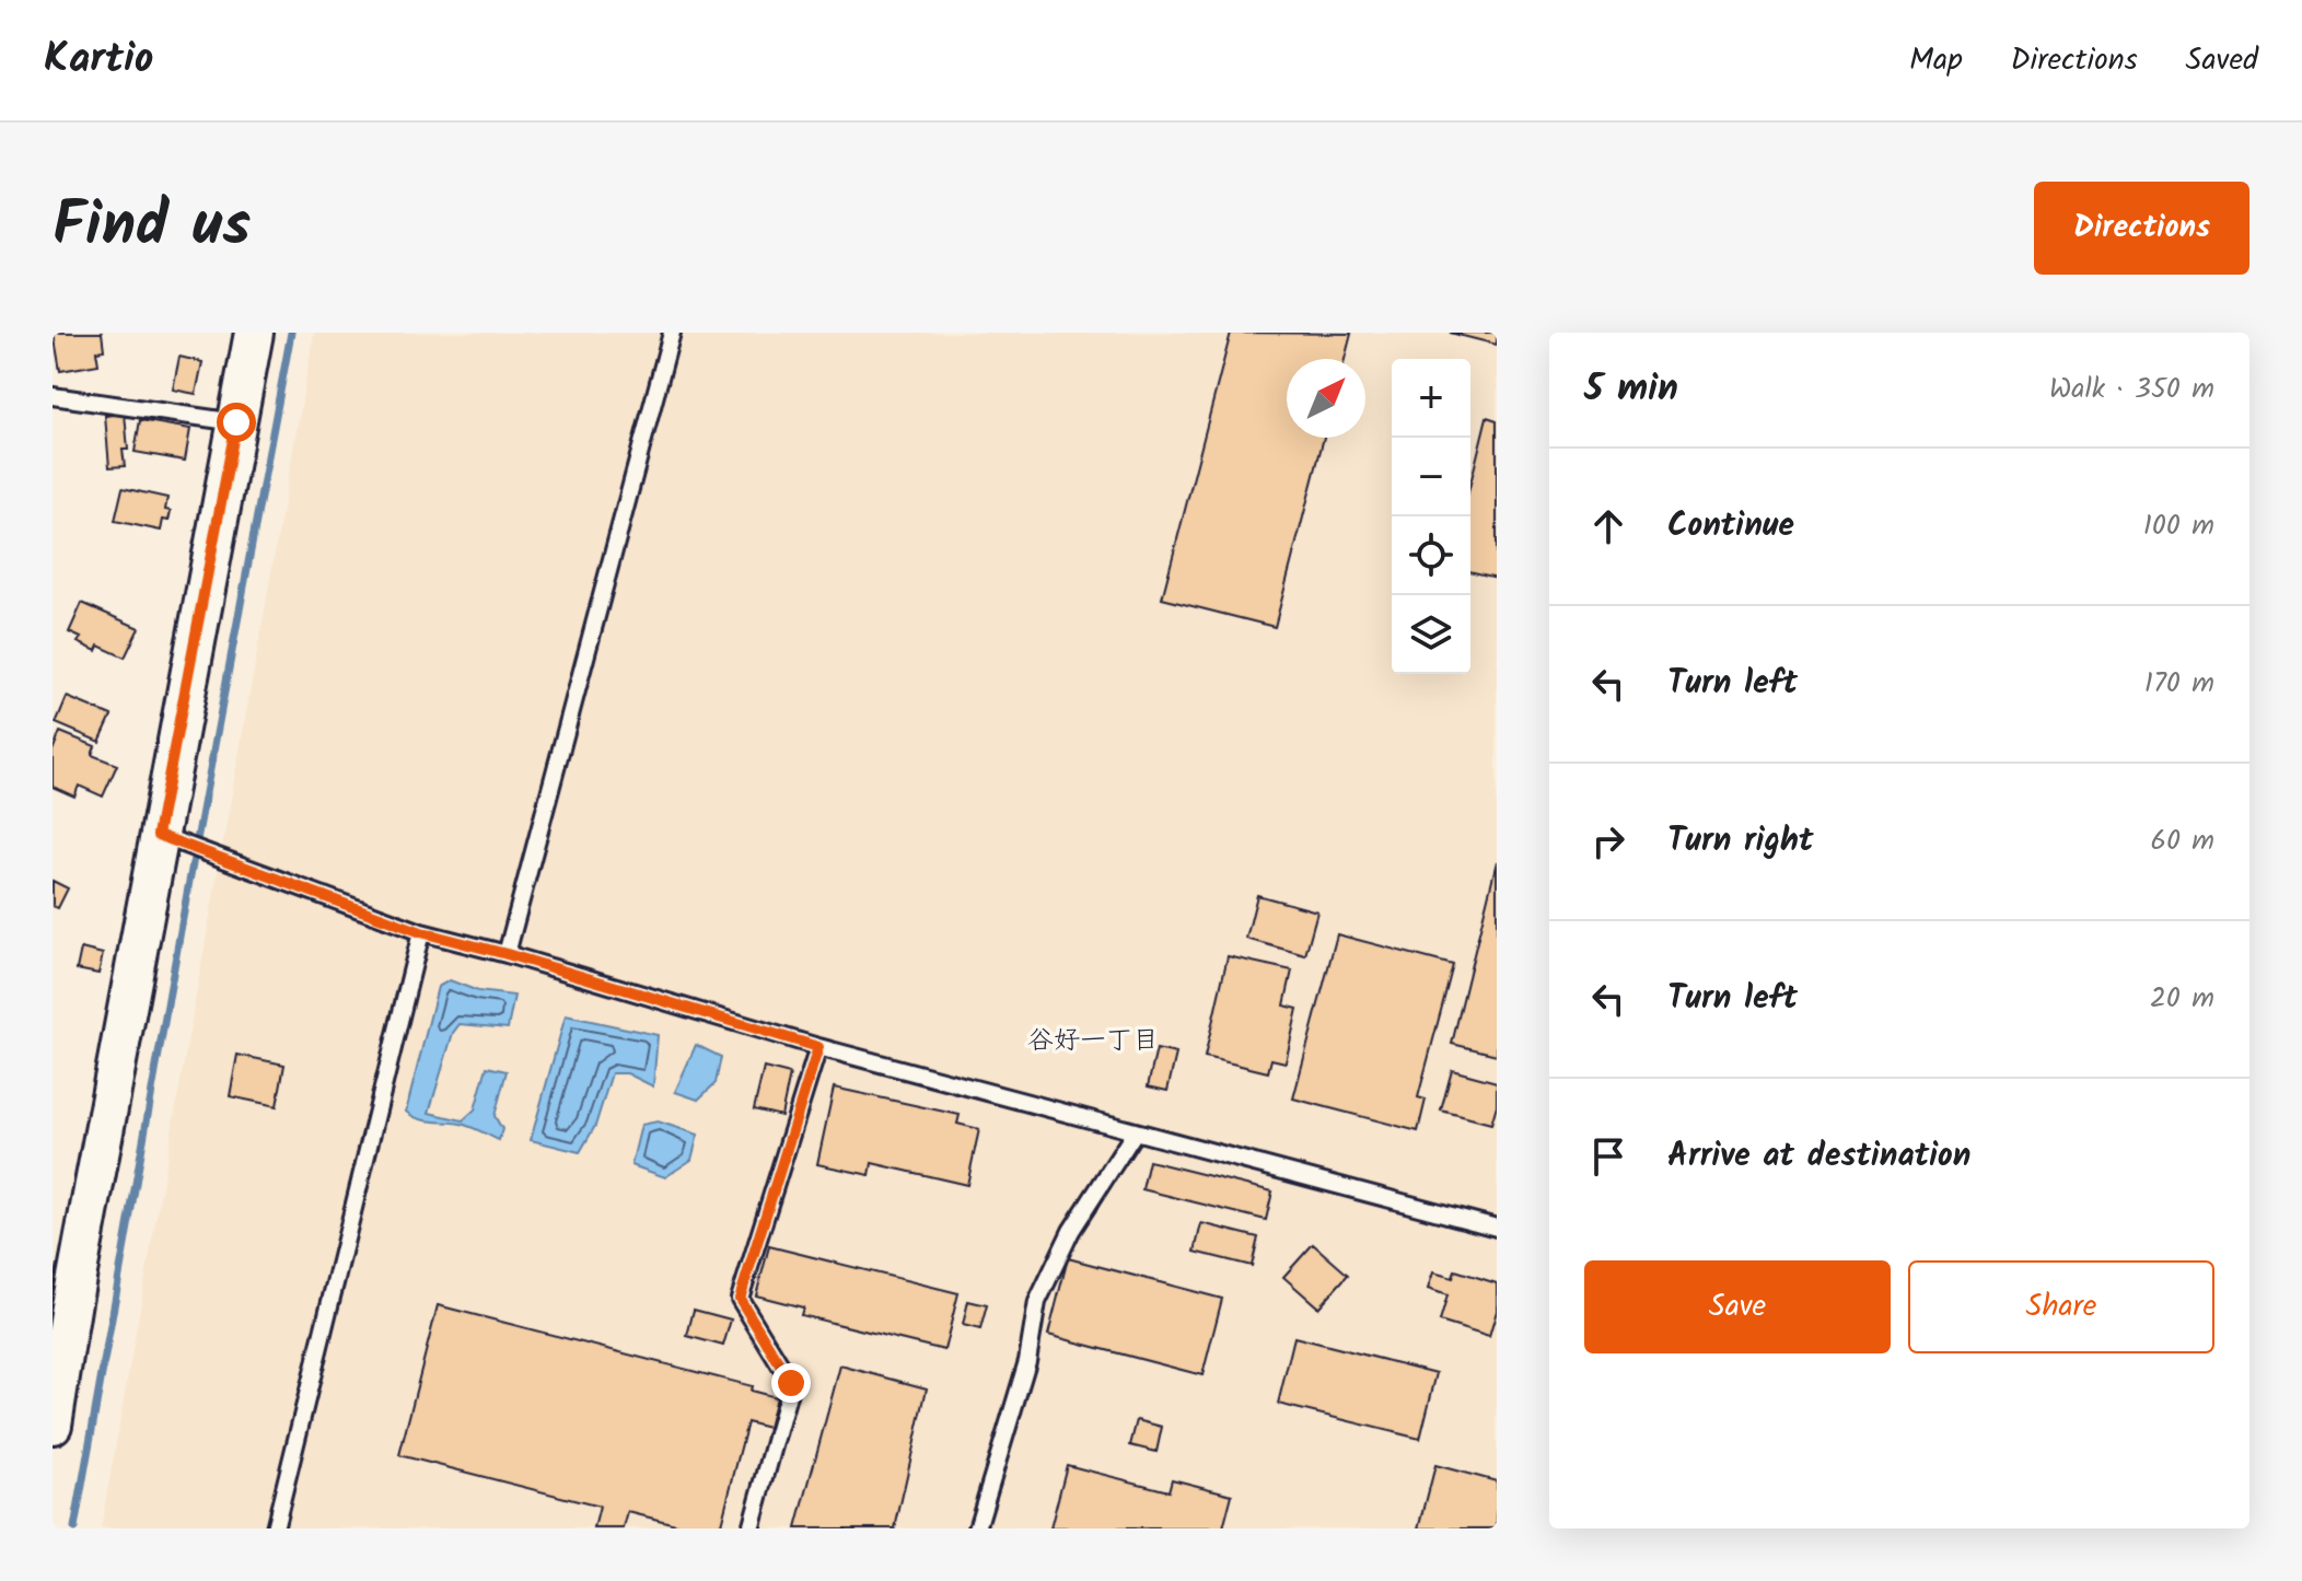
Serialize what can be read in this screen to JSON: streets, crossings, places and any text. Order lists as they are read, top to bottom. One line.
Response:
{"districts":["谷好一丁目"],"north":"top right","page":{"header":"Kartio","nav":["Map","Directions","Saved"],"title":"Find us","buttons":["Directions",["Save","Share"]],"heading":["5 min","Walk · 350 m"],"map_buttons":["+","−"],"list":[["Continue","100 m"],["Turn left","170 m"],["Turn right","60 m"],["Turn left","20 m"],"Arrive at destination"]}}
